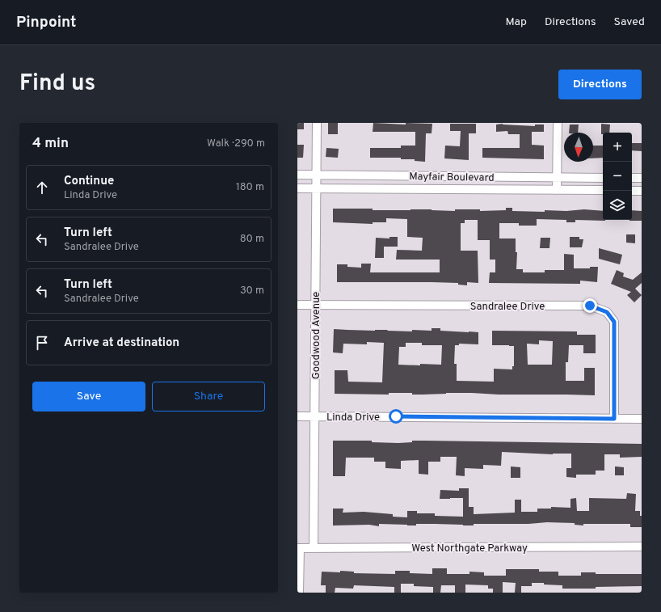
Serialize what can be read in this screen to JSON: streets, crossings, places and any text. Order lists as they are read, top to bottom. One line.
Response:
{"streets":{"street":["Mayfair Boulevard","Sandralee Drive","Goodwood Avenue","Linda Drive","West Northgate Parkway"]},"crossings":[["Mayfair Boulevard","Goodwood Avenue"],["Sandralee Drive","Goodwood Avenue"],["Sandralee Drive","Linda Drive"],["Goodwood Avenue","Linda Drive"],["Goodwood Avenue","West Northgate Parkway"]],"north":"bottom","page":{"header":"Pinpoint","nav":["Map","Directions","Saved"],"title":"Find us","buttons":["Directions",["Save","Share"]],"heading":["4 min","Walk · 290 m"],"map_buttons":["+","−"],"list":[["Continue","Linda Drive","180 m"],["Turn left","Sandralee Drive","80 m"],["Turn left","Sandralee Drive","30 m"],"Arrive at destination"]}}
